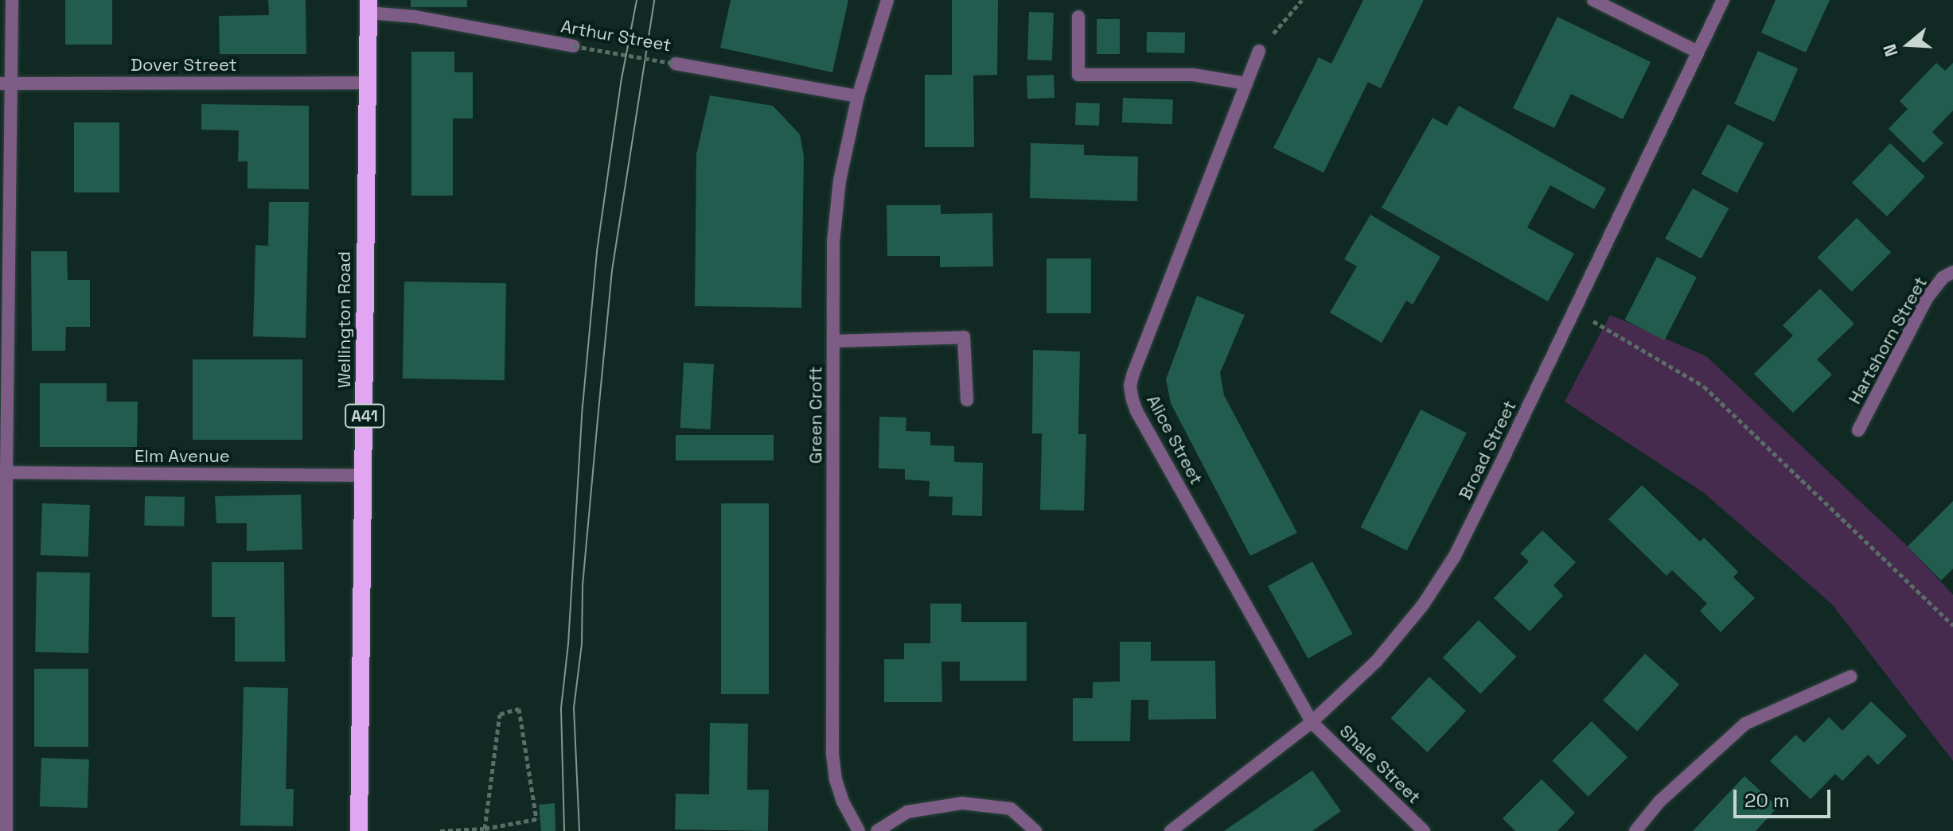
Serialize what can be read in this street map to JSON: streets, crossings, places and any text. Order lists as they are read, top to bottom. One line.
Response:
{"streets":{"highway":["Wellington Road","A41"],"street":["Arthur Street","Dover Street","Hartshorn Street","Green Croft","Alice Street","Broad Street","Elm Avenue","Shale Street"]},"crossings":[["Arthur Street","Wellington Road"],["Arthur Street","Green Croft"],["Dover Street","Wellington Road"],["Wellington Road","Elm Avenue"],["Alice Street","Broad Street"],["Alice Street","Shale Street"],["Broad Street","Shale Street"]],"scale_bar":"20 m","north":"left"}
